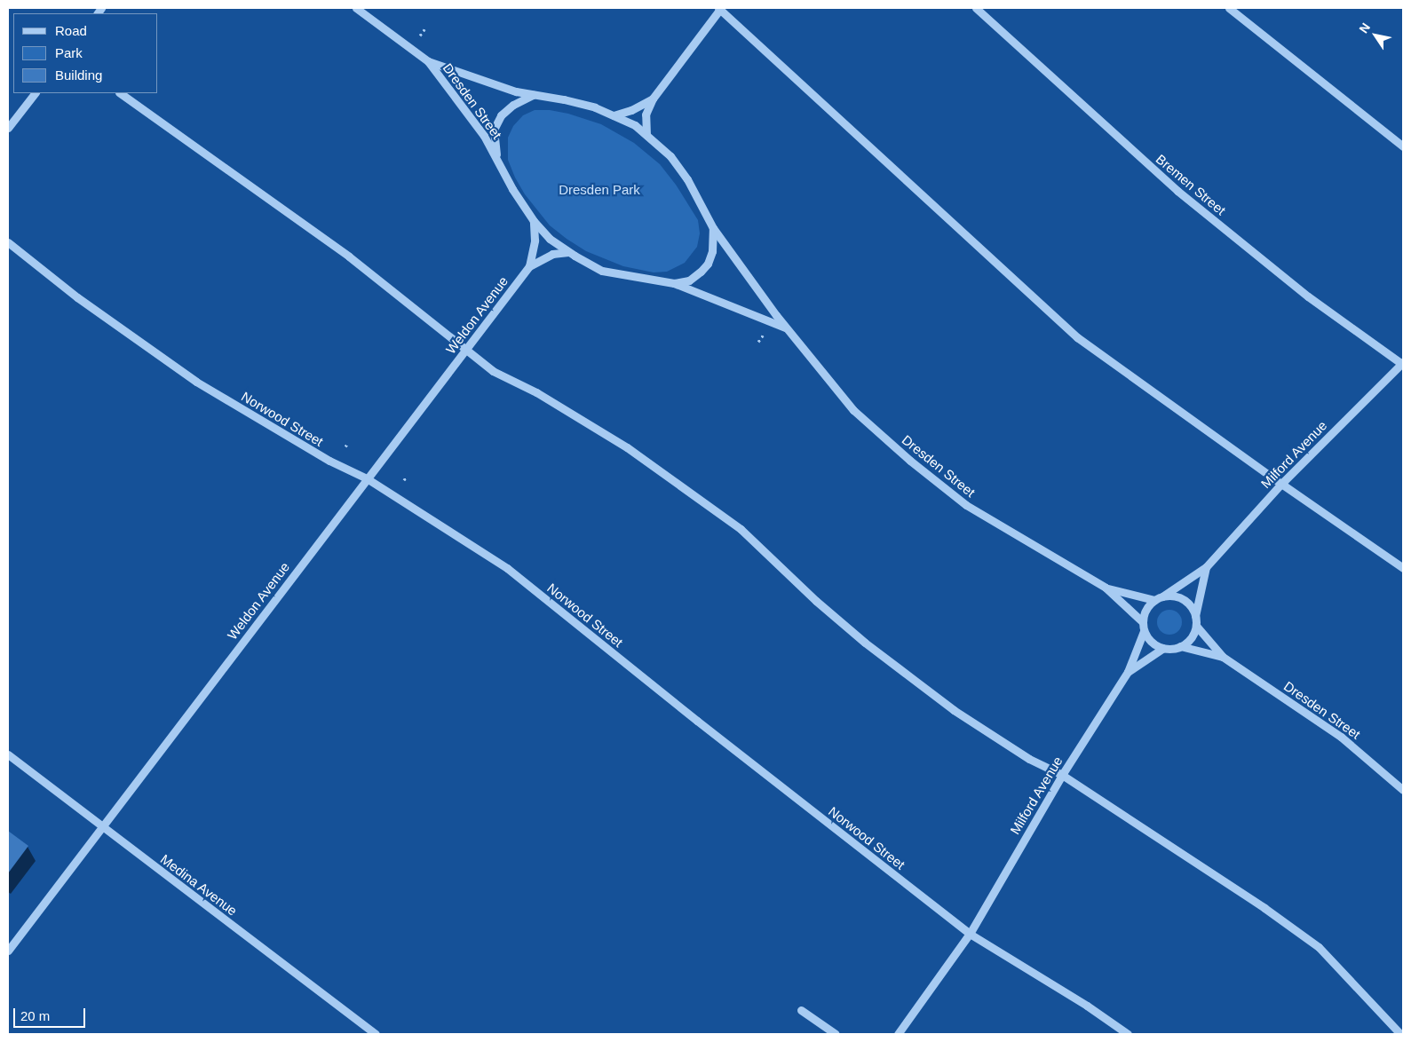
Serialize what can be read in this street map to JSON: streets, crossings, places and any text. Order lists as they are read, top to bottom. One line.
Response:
{"streets":{"street":["Dresden Street","Bremen Street","Weldon Avenue","Norwood Street","Milford Avenue","Medina Avenue"]},"crossings":[["Dresden Street","Weldon Avenue"],["Dresden Street","Milford Avenue"],["Bremen Street","Milford Avenue"],["Weldon Avenue","Norwood Street"],["Weldon Avenue","Medina Avenue"],["Norwood Street","Milford Avenue"]],"parks":["Dresden Park"],"legend":["Road","Park","Building"],"scale_bar":"20 m","north":"top left"}
